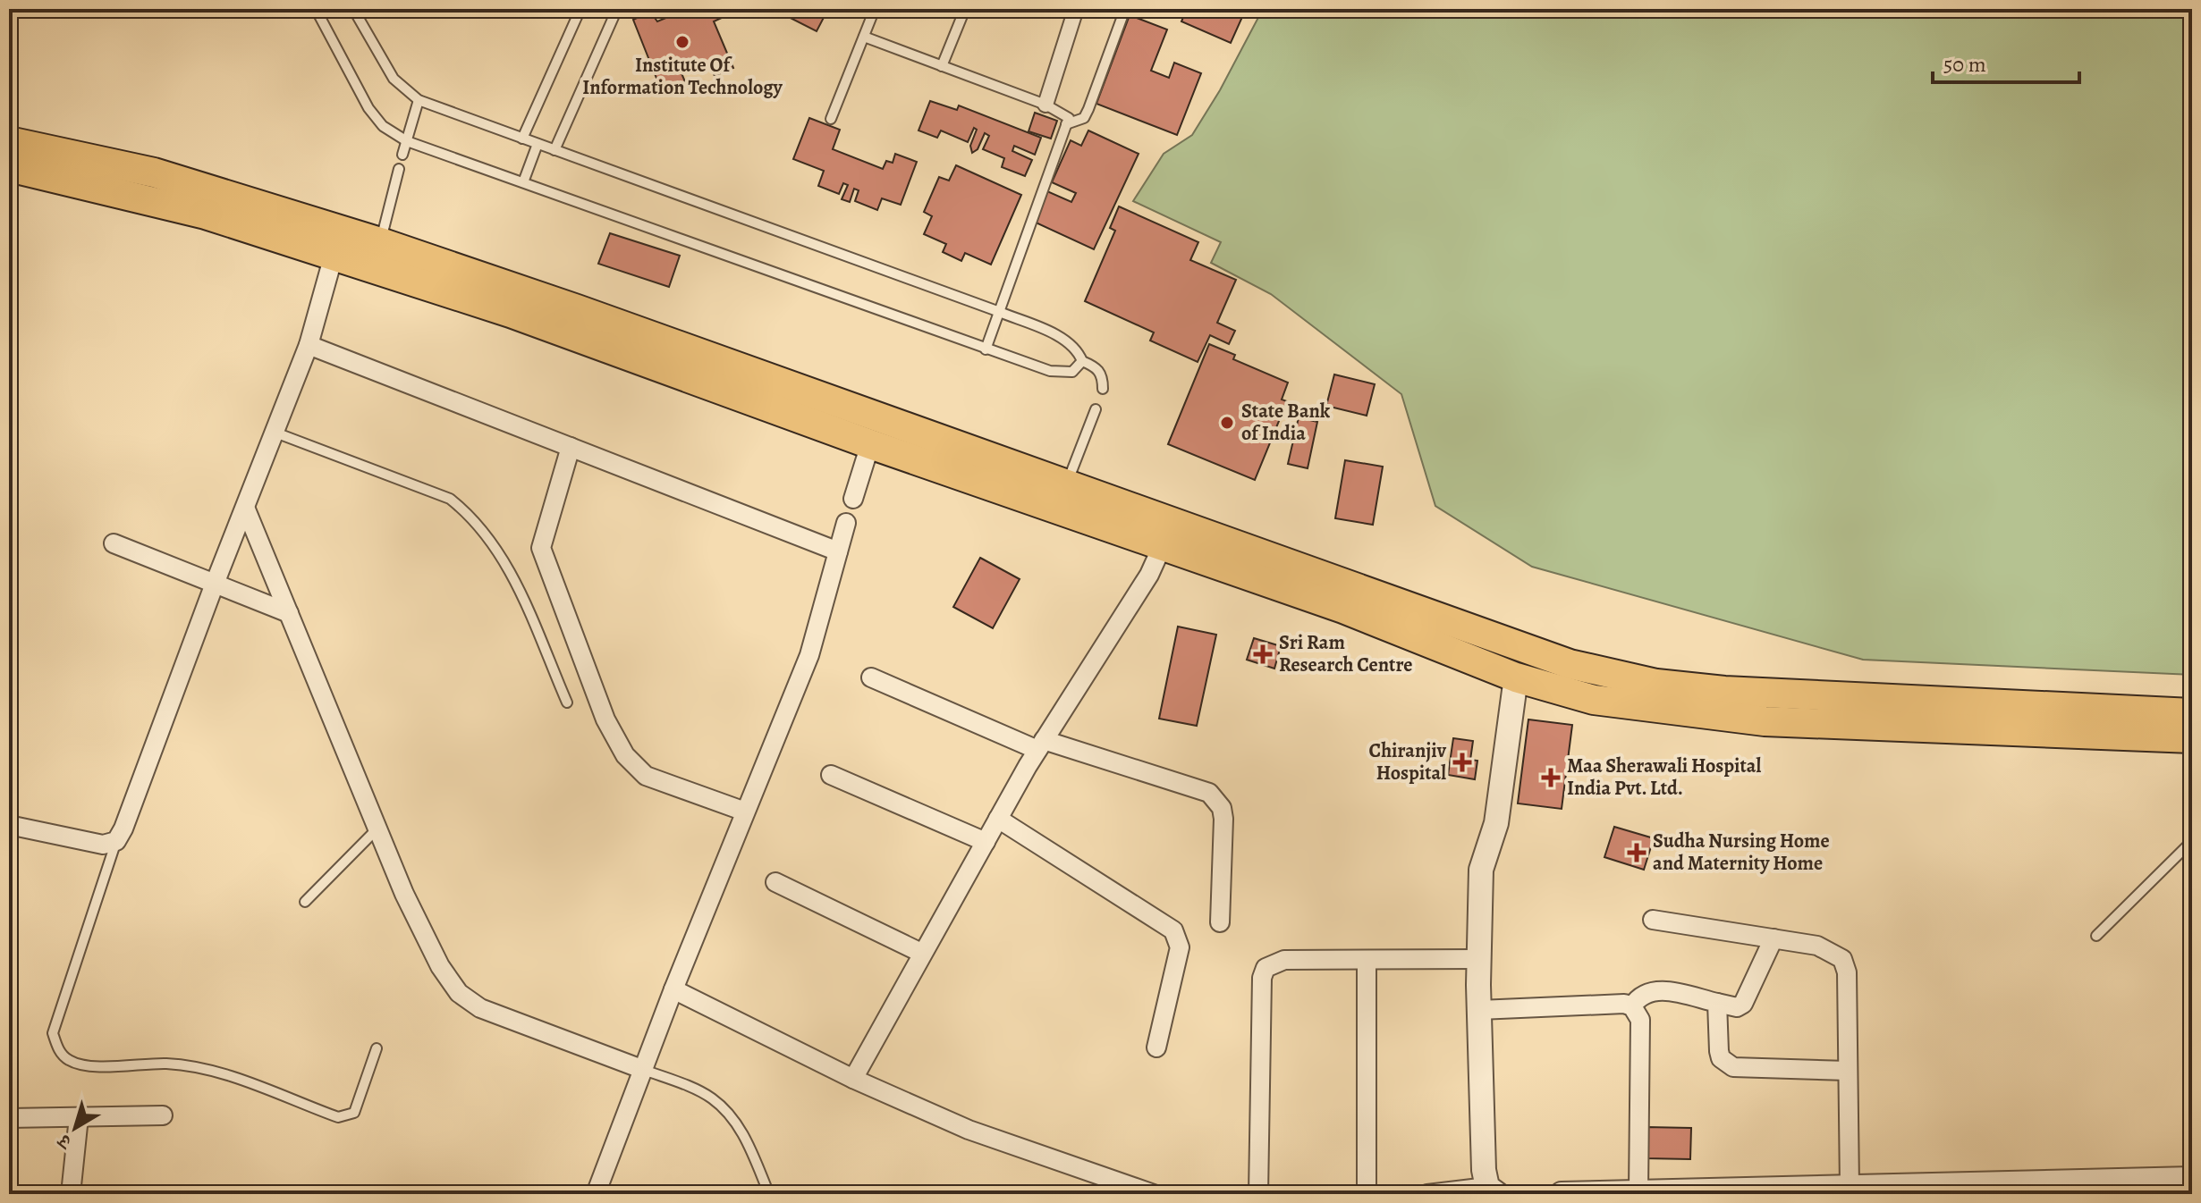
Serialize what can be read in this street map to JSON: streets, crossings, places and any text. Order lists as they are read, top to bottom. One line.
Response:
{"places":{"other":["Institute Of Information Technology","State Bank of India"],"health":["Sri Ram Research Centre","Chiranjiv Hospital","Maa Sherawali Hospital India Pvt. Ltd.","Sudha Nursing Home and Maternity Home"]},"scale_bar":"50 m","north":"bottom left"}
